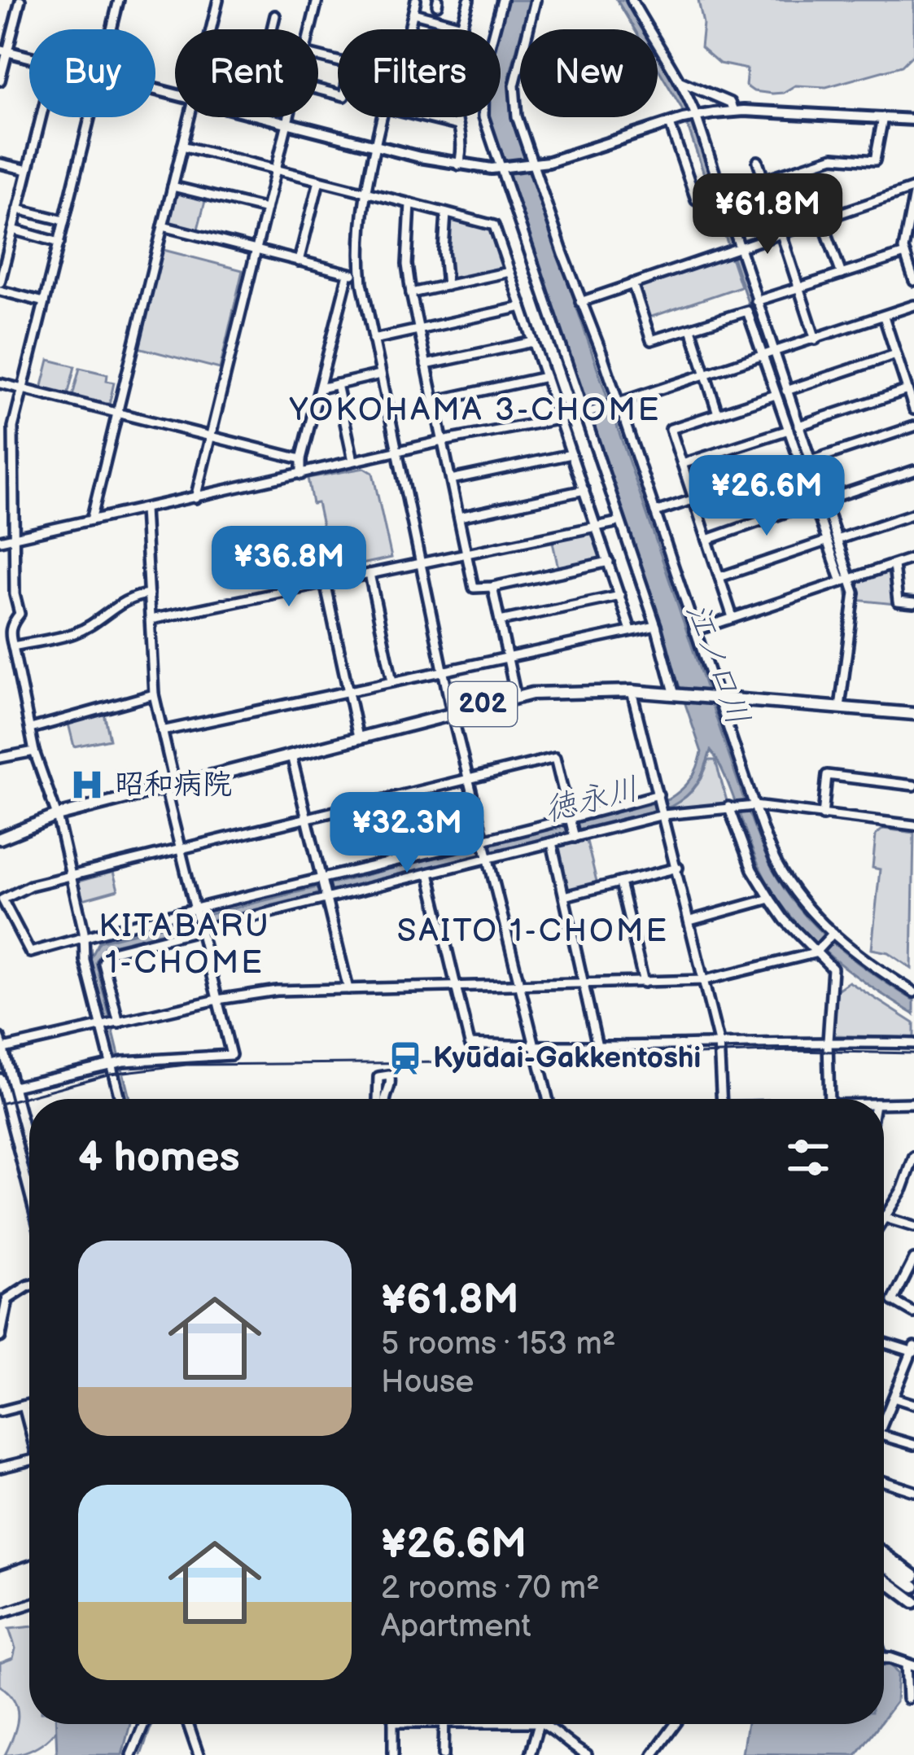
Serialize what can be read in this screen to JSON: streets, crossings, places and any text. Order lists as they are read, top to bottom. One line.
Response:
{"streets":{"highway":["202"]},"districts":["YOKOHAMA 3-CHOME","KITABARU 1-CHOME","SAITO 1-CHOME"],"water":["江ノ口川","徳永川"],"places":{"hospital":["昭和病院"],"station":["Kyūdai-Gakkentoshi"]},"page":{"chip":["Buy","Rent","Filters","New"],"price":["¥61.8M","¥26.6M","¥36.8M","¥32.3M"],"heading":"4 homes","list":[{"name":"¥61.8M","note":"5 rooms · 153 m² · House"},{"name":"¥26.6M","note":"2 rooms · 70 m² · Apartment"}]}}
